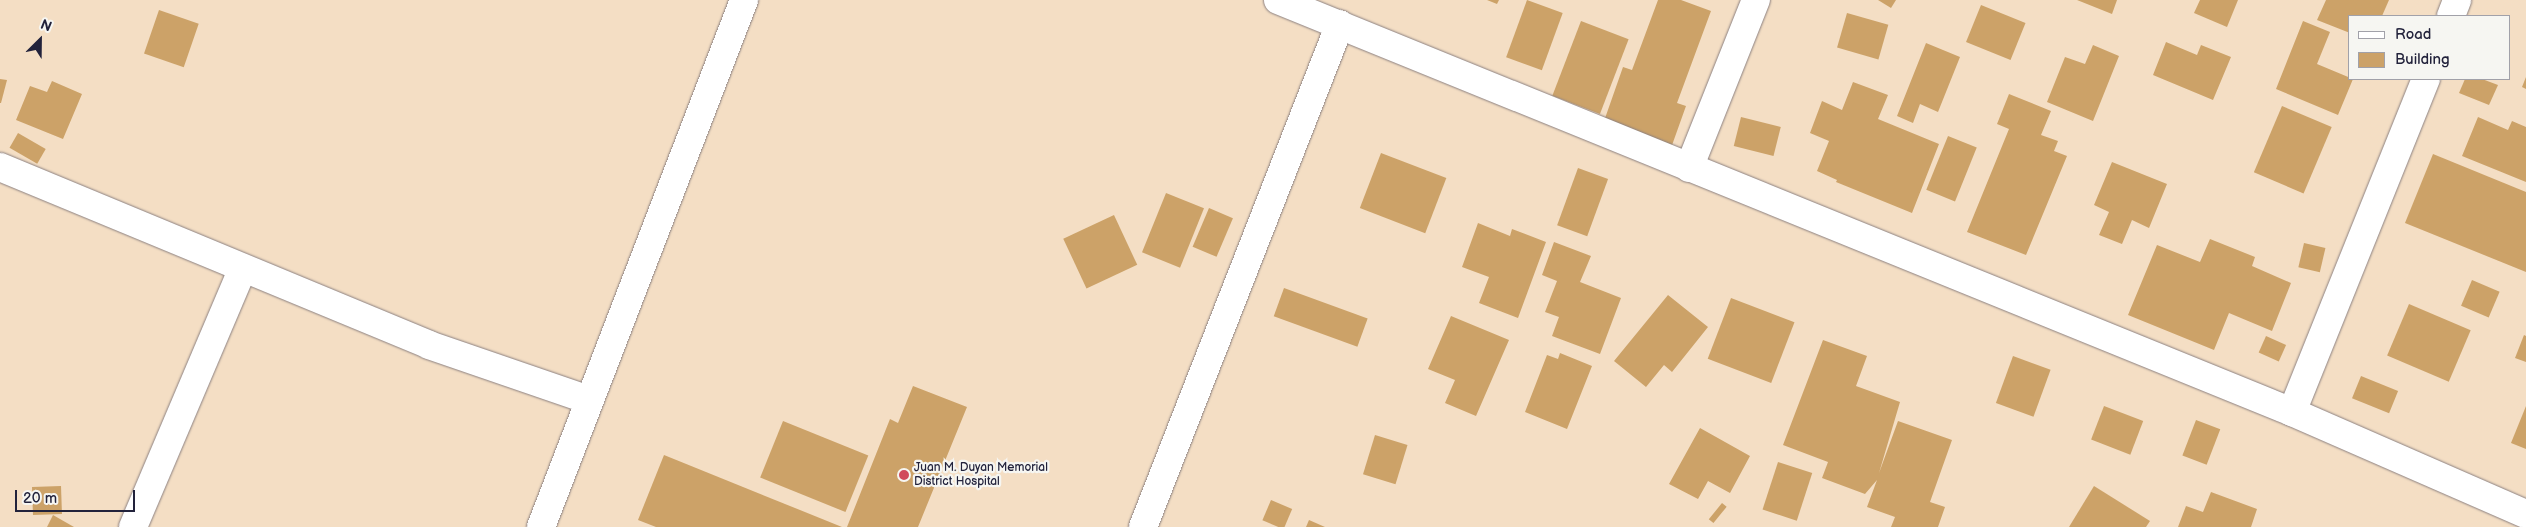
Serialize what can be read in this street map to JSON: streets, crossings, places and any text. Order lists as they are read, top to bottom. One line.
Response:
{"places":["Juan M. Duyan Memorial District Hospital"],"legend":["Road","Building"],"scale_bar":"20 m","north":"top right"}
